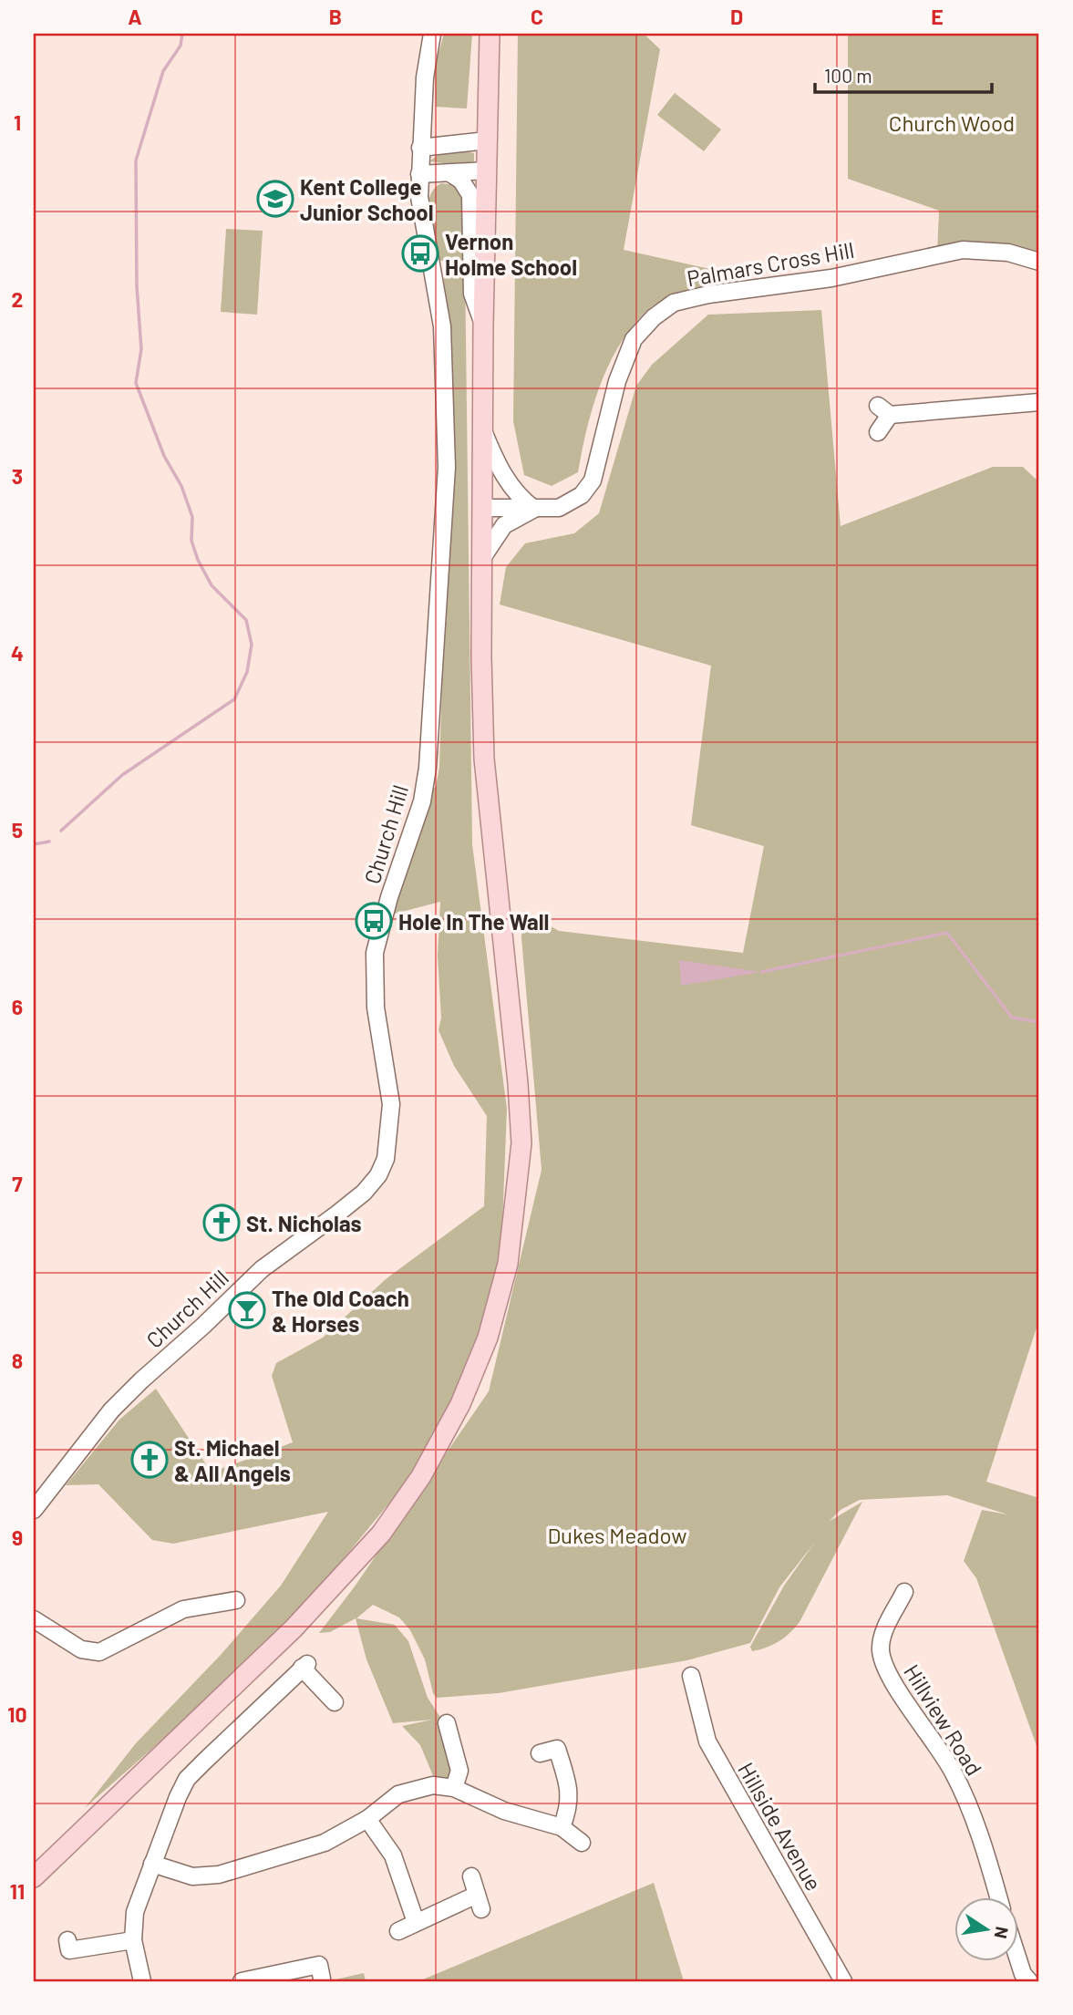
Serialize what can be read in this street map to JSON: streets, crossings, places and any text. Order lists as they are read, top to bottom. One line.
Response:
{"streets":{"street":["Palmars Cross Hill","Church Hill","Hillview Road","Hillside Avenue"]},"parks":["Church Wood","Dukes Meadow"],"places":{"school or university":["Kent College Junior School"],"bus stop":["Vernon Holme School","Hole In The Wall"],"church":["St. Nicholas","St. Michael & All Angels"],"bar":["The Old Coach & Horses"]},"scale_bar":"100 m","north":"right","grid":{"columns":["A","B","C","D","E"],"rows":["1","2","3","4","5","6","7","8","9","10","11"]}}
